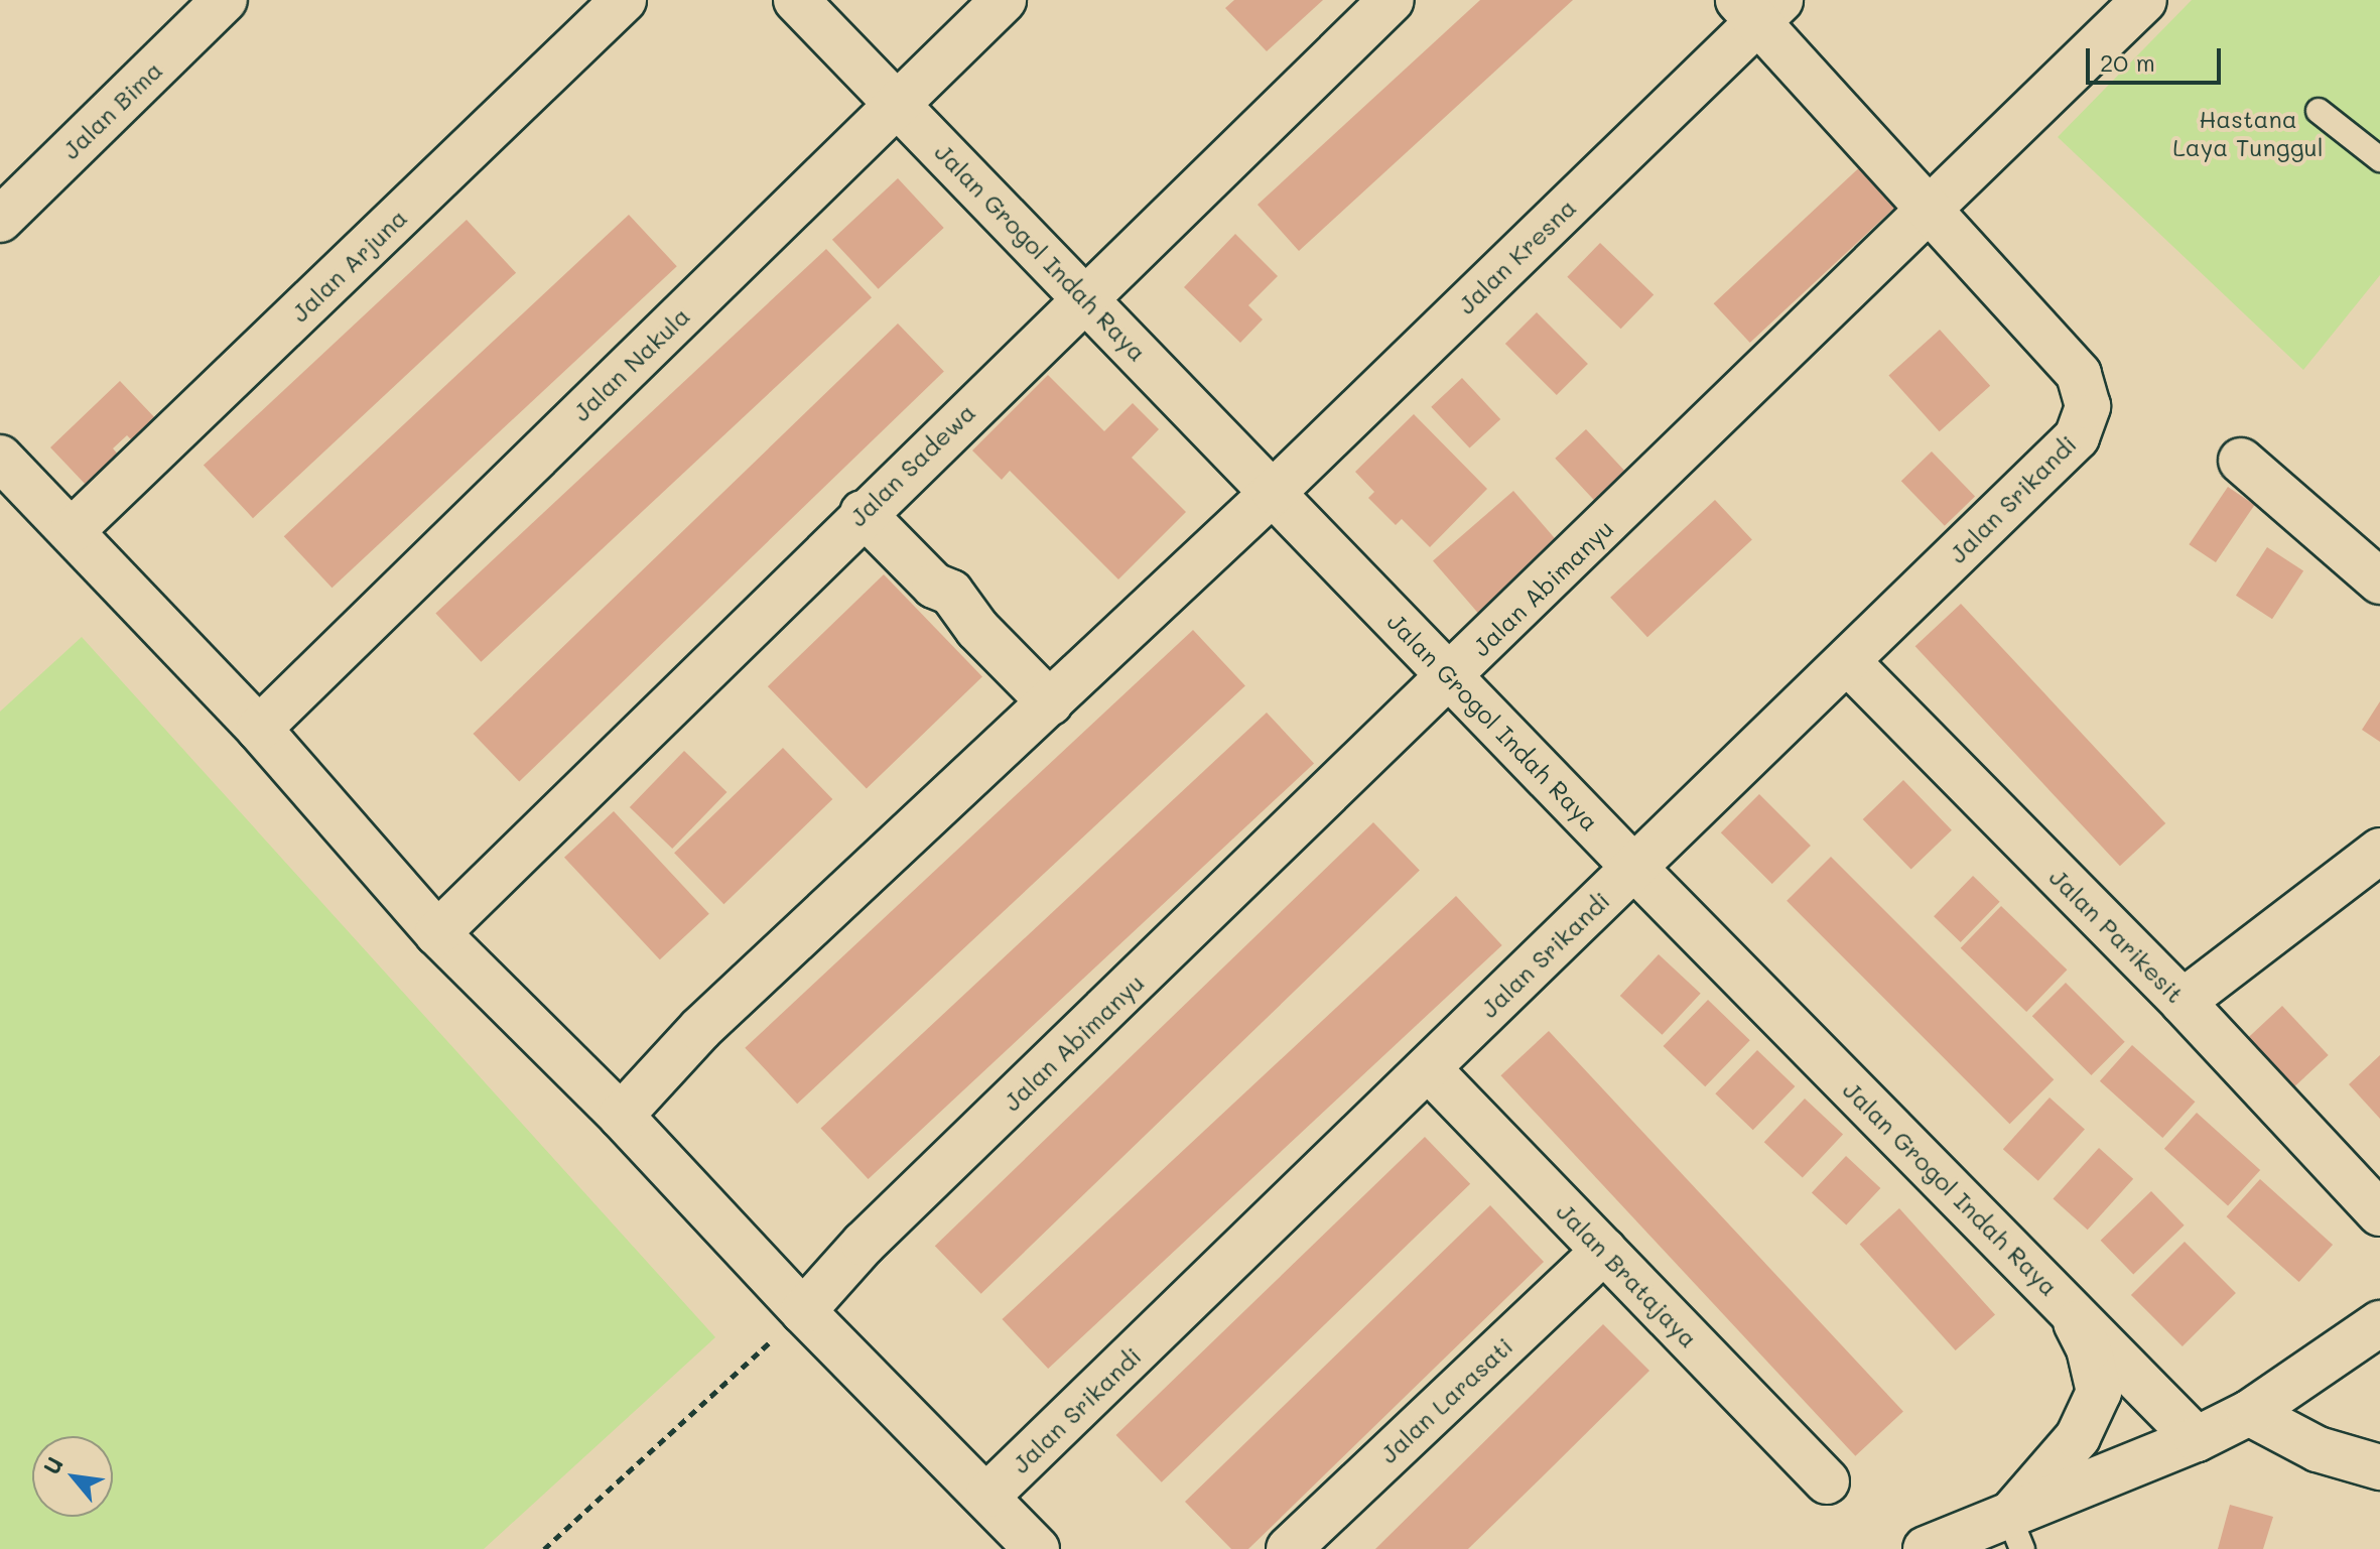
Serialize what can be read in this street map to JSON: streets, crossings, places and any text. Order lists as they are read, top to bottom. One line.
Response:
{"streets":{"street":["Jalan Bima","Jalan Grogol Indah Raya","Jalan Kresna","Jalan Arjuna","Jalan Nakula","Jalan Sadewa","Jalan Srikandi","Jalan Abimanyu","Jalan Parikesit","Jalan Bratajaya","Jalan Larasati"]},"crossings":[["Jalan Grogol Indah Raya","Jalan Kresna"],["Jalan Grogol Indah Raya","Jalan Nakula"],["Jalan Grogol Indah Raya","Jalan Sadewa"],["Jalan Grogol Indah Raya","Jalan Srikandi"],["Jalan Grogol Indah Raya","Jalan Abimanyu"],["Jalan Srikandi","Jalan Abimanyu"],["Jalan Srikandi","Jalan Parikesit"],["Jalan Srikandi","Jalan Bratajaya"],["Jalan Bratajaya","Jalan Larasati"]],"parks":["Hastana Laya Tunggul"],"scale_bar":"20 m","north":"top left"}
